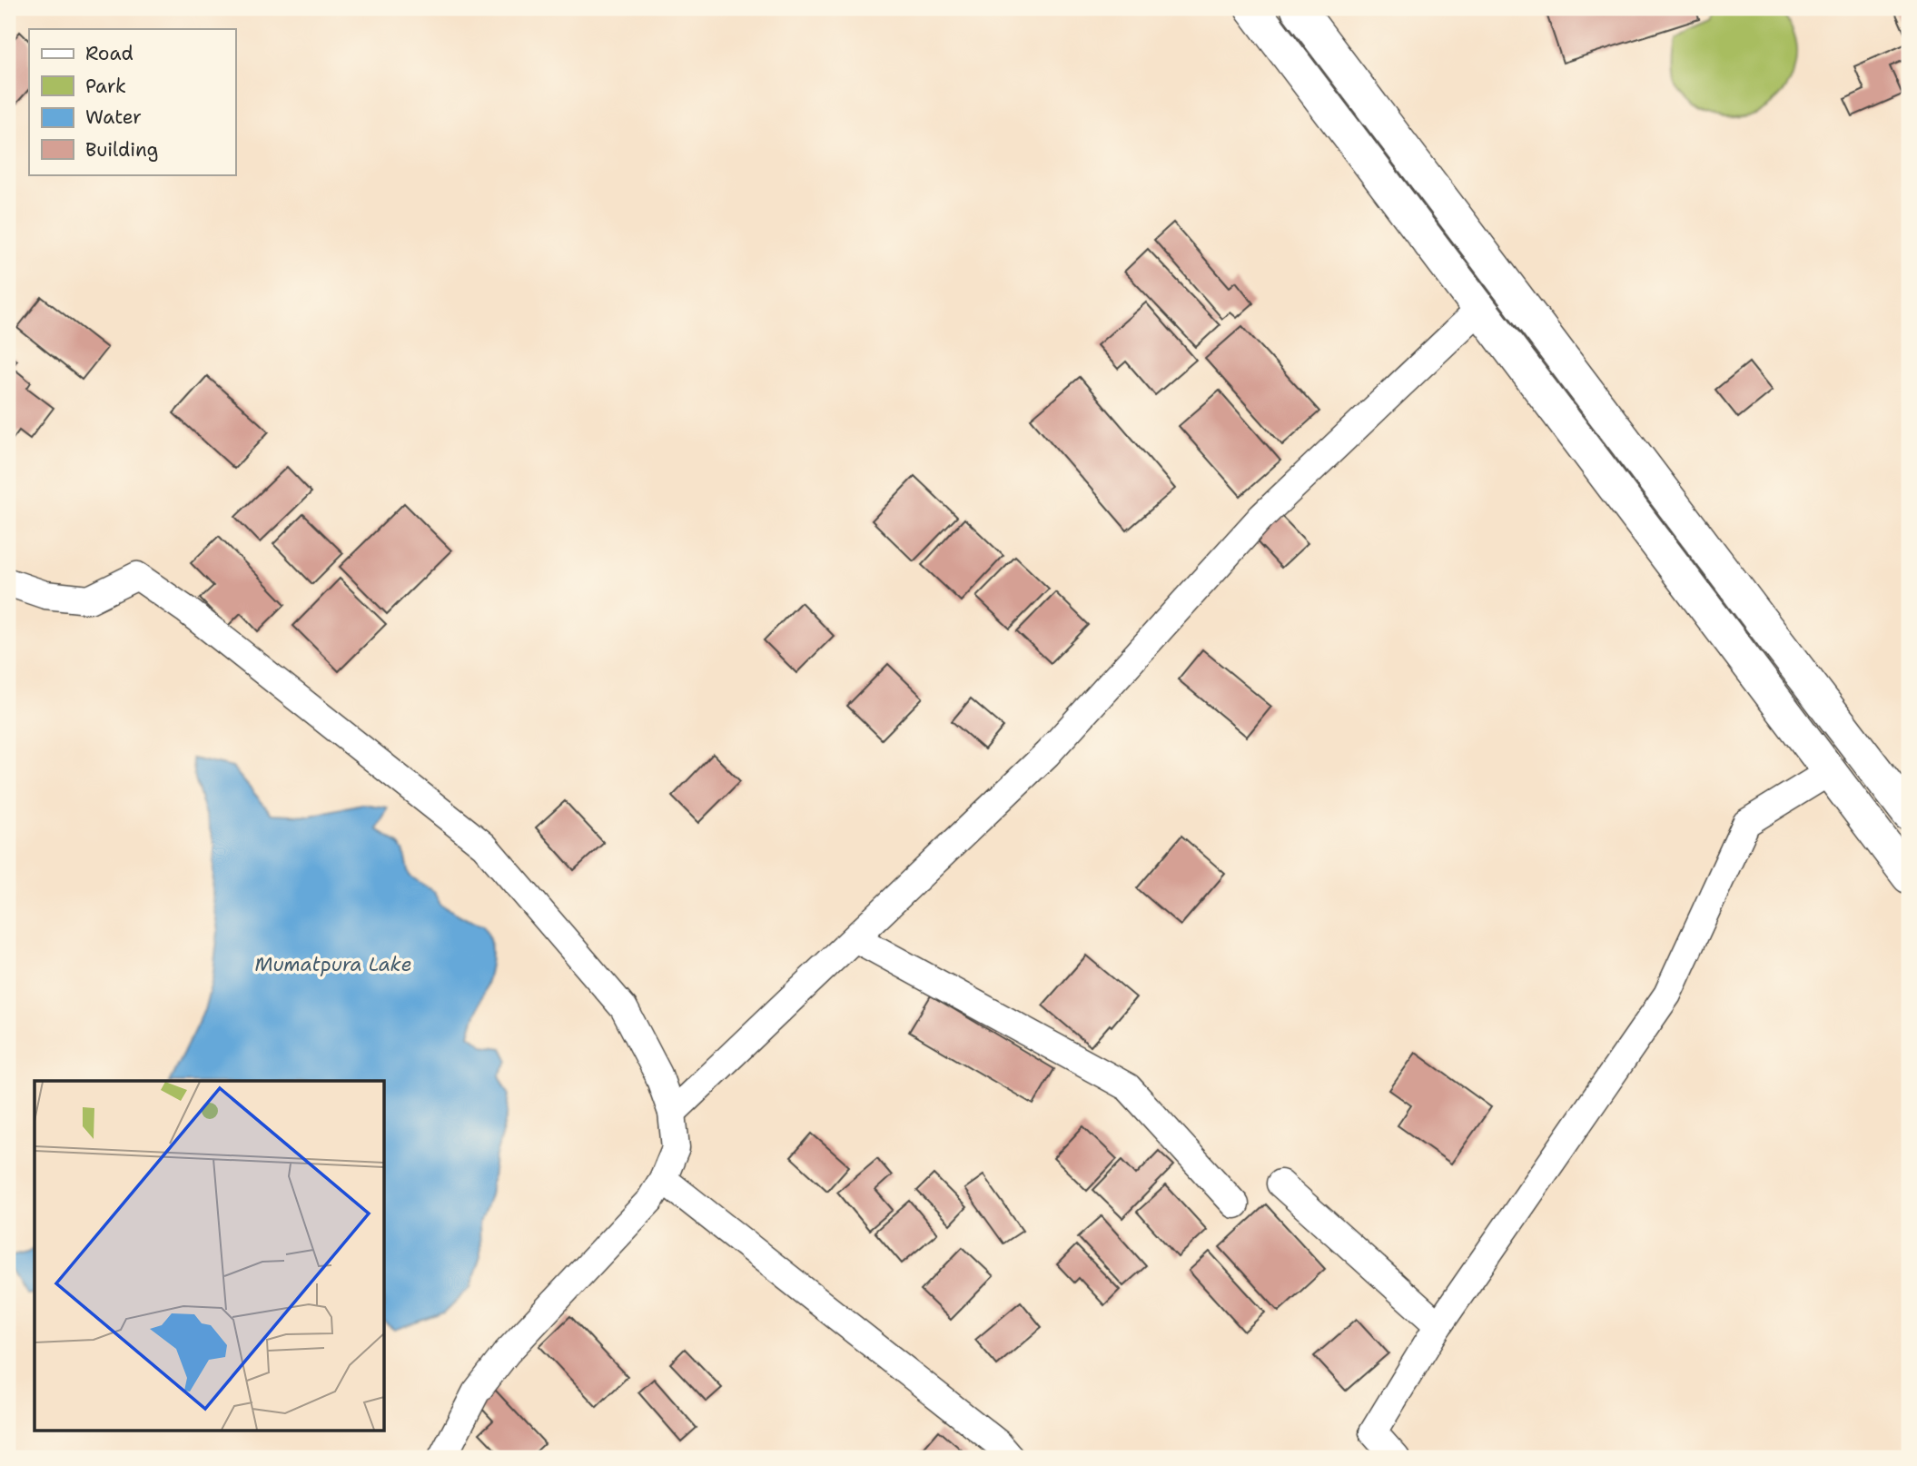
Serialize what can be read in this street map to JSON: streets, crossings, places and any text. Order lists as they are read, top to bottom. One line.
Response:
{"water":["Mumatpura Lake"],"legend":["Road","Park","Water","Building"]}
